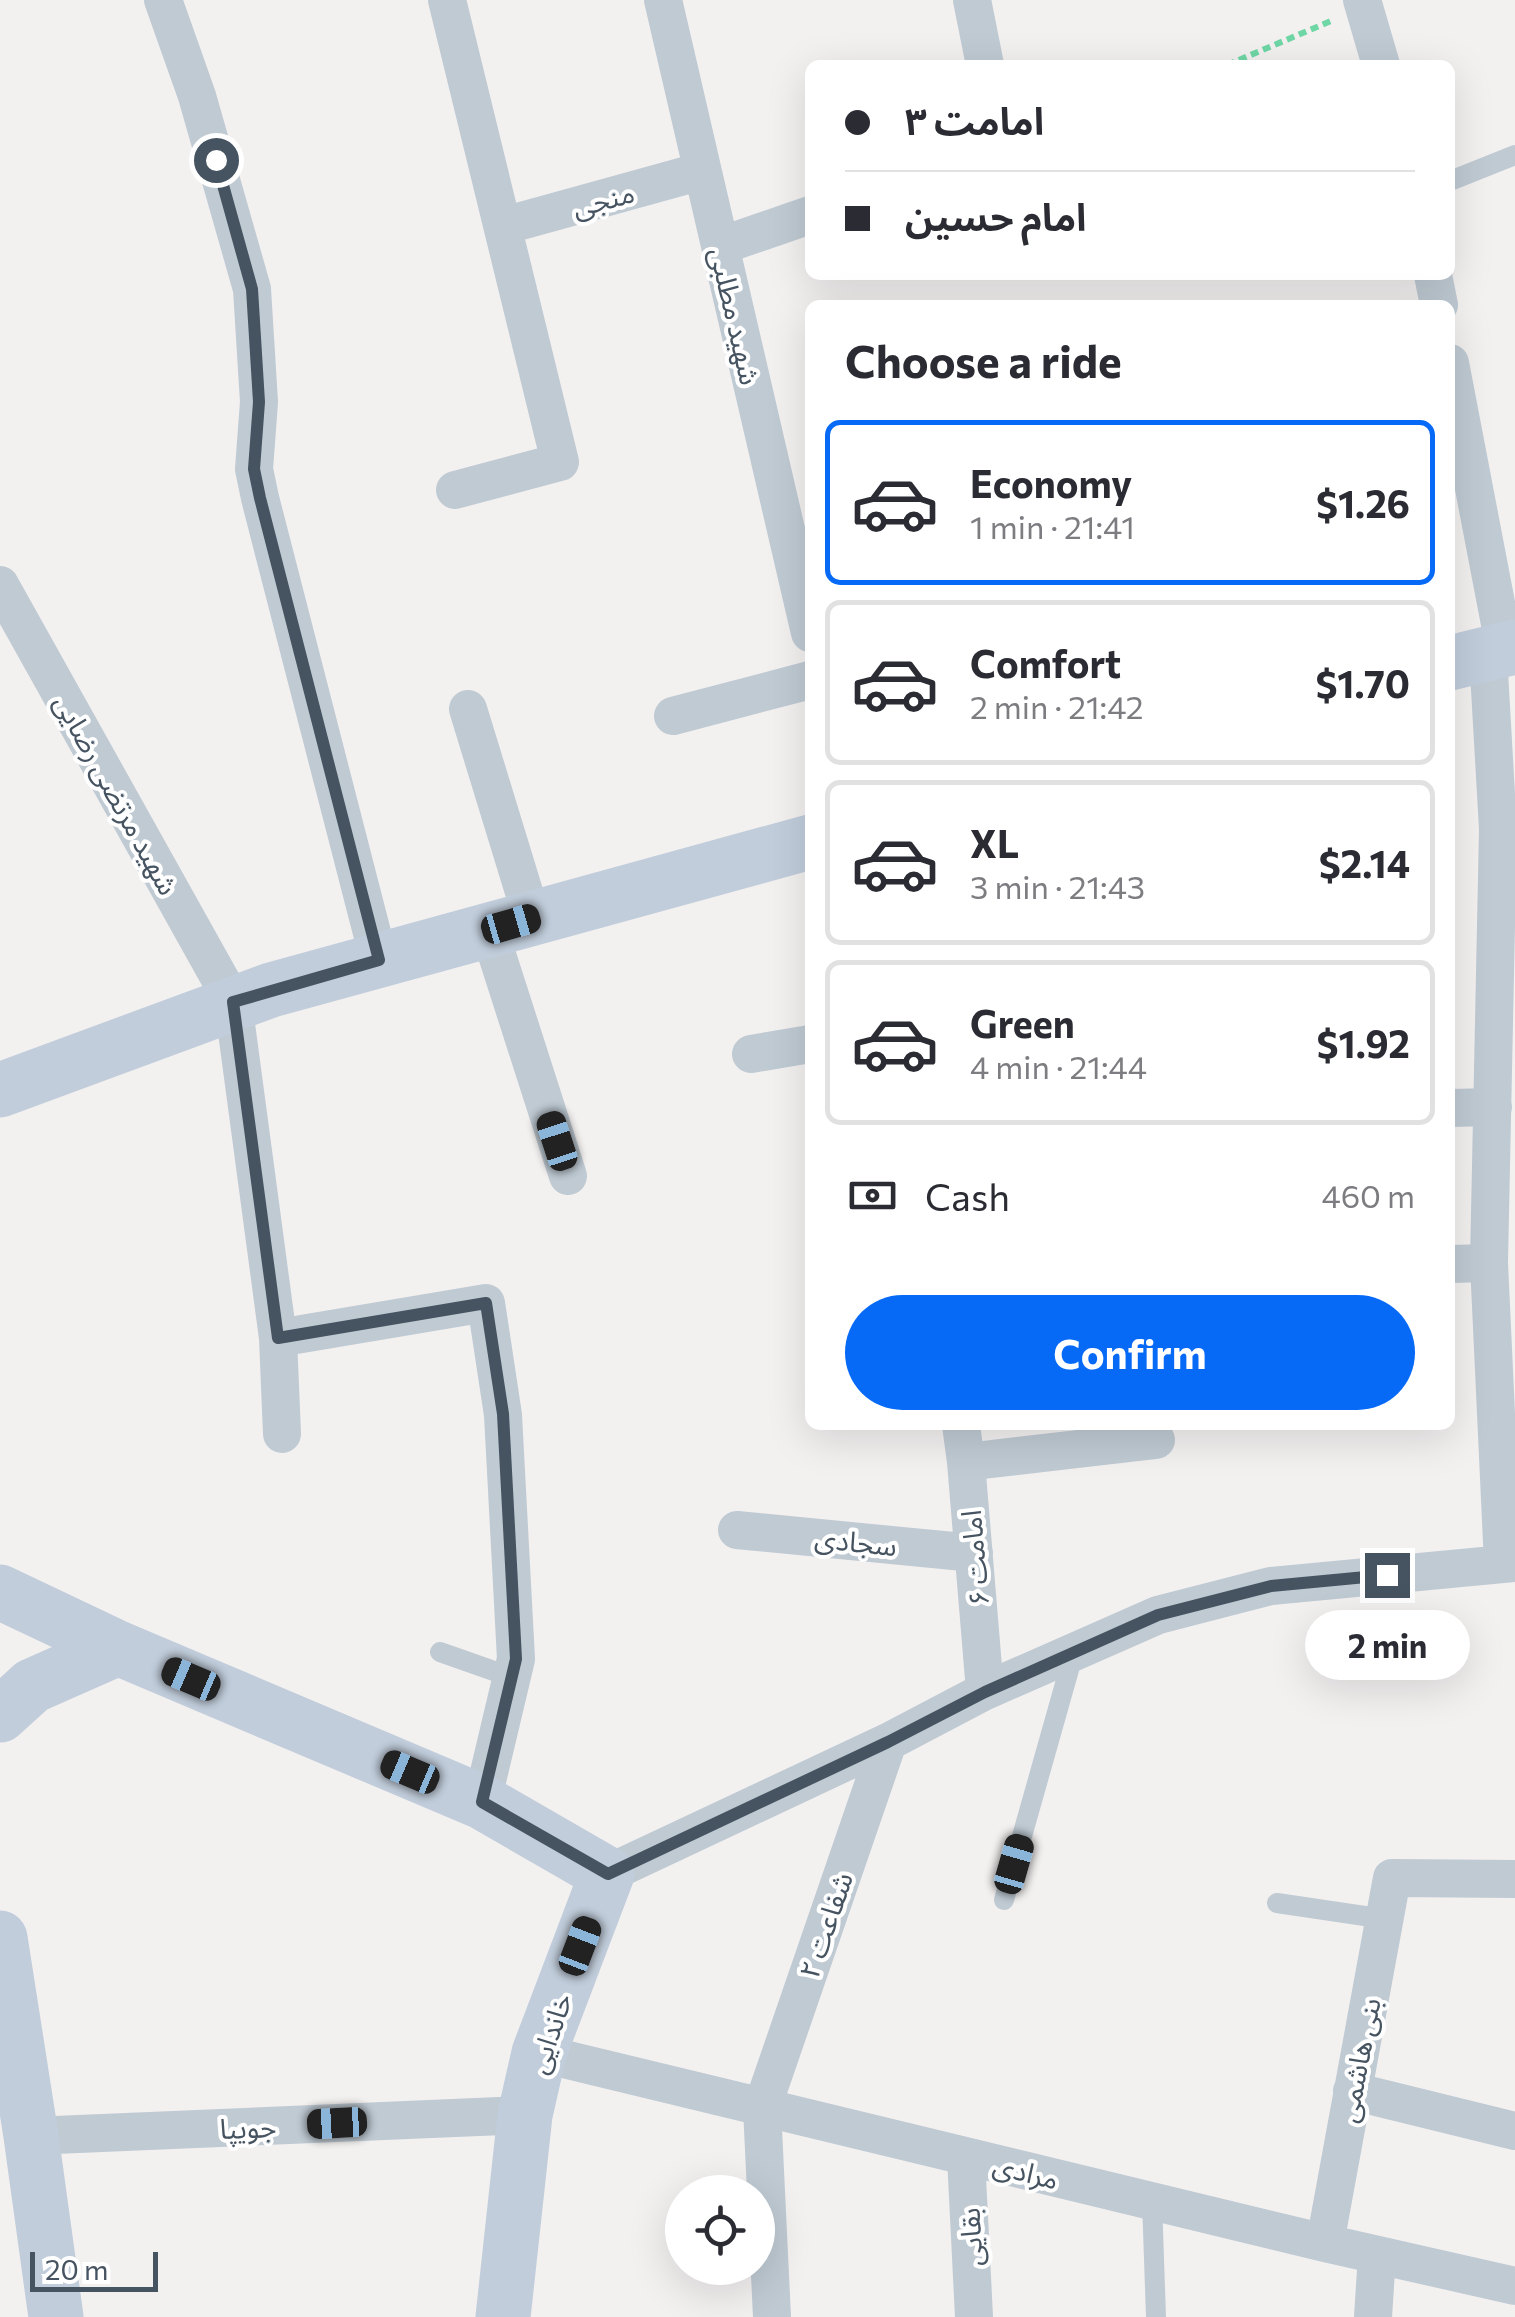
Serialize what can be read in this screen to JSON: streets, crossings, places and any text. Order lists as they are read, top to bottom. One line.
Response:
{"streets":{"street":["منجی","شهید مطلبی","شهید مرتضی رضایی","سجادی","امامت ۶","شفاعت ۲","خاندایی","بنی هاشمی","جویپا","مرادی","بقایی"]},"crossings":[["منجی","شهید مطلبی"],["سجادی","امامت ۶"],["شفاعت ۲","مرادی"],["خاندایی","جویپا"],["خاندایی","مرادی"],["بنی هاشمی","مرادی"],["مرادی","بقایی"]],"scale_bar":"20 m","page":{"banner":["امامت ۳","امام حسین"],"heading":"Choose a ride","list":[{"name":"Economy","note":"1 min · 21:41","value":"$1.26"},{"name":"Comfort","note":"2 min · 21:42","value":"$1.70"},{"name":"XL","note":"3 min · 21:43","value":"$2.14"},{"name":"Green","note":"4 min · 21:44","value":"$1.92"}],"pay":["Cash","460 m"],"buttons":"Confirm","bubble":"2 min","scale":"20 m"}}
